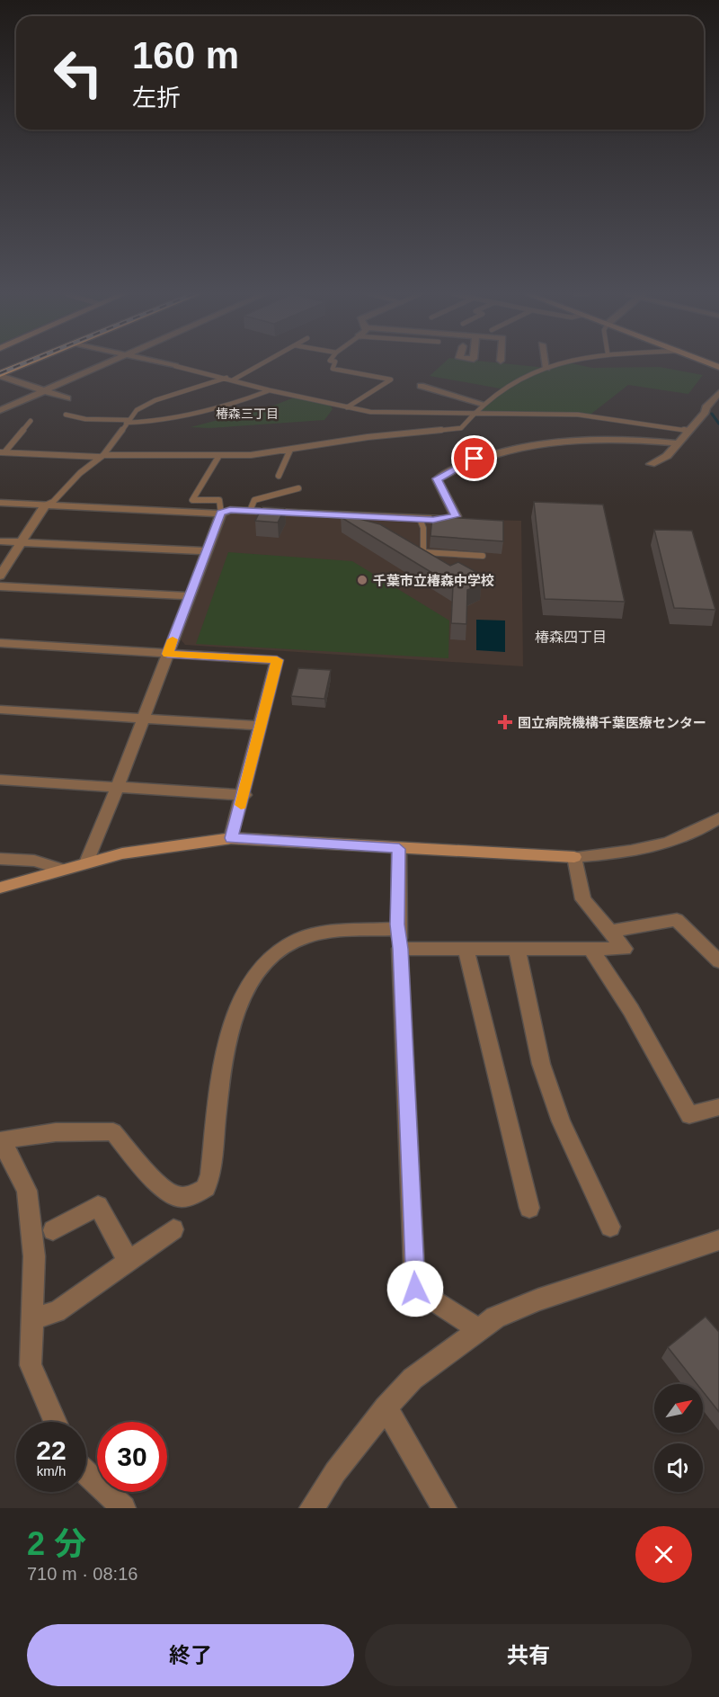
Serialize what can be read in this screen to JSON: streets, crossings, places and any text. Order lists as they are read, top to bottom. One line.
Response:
{"districts":["椿森三丁目","椿森四丁目"],"places":{"other":["千葉市立椿森中学校"],"health":["国立病院機構千葉医療センター"]},"north":"top right","page":{"turn":["160 m","左折"],"speed":"22 km/h","limit":"30","heading":["2 分","710 m · 08:16"],"buttons":["終了","共有"]}}
